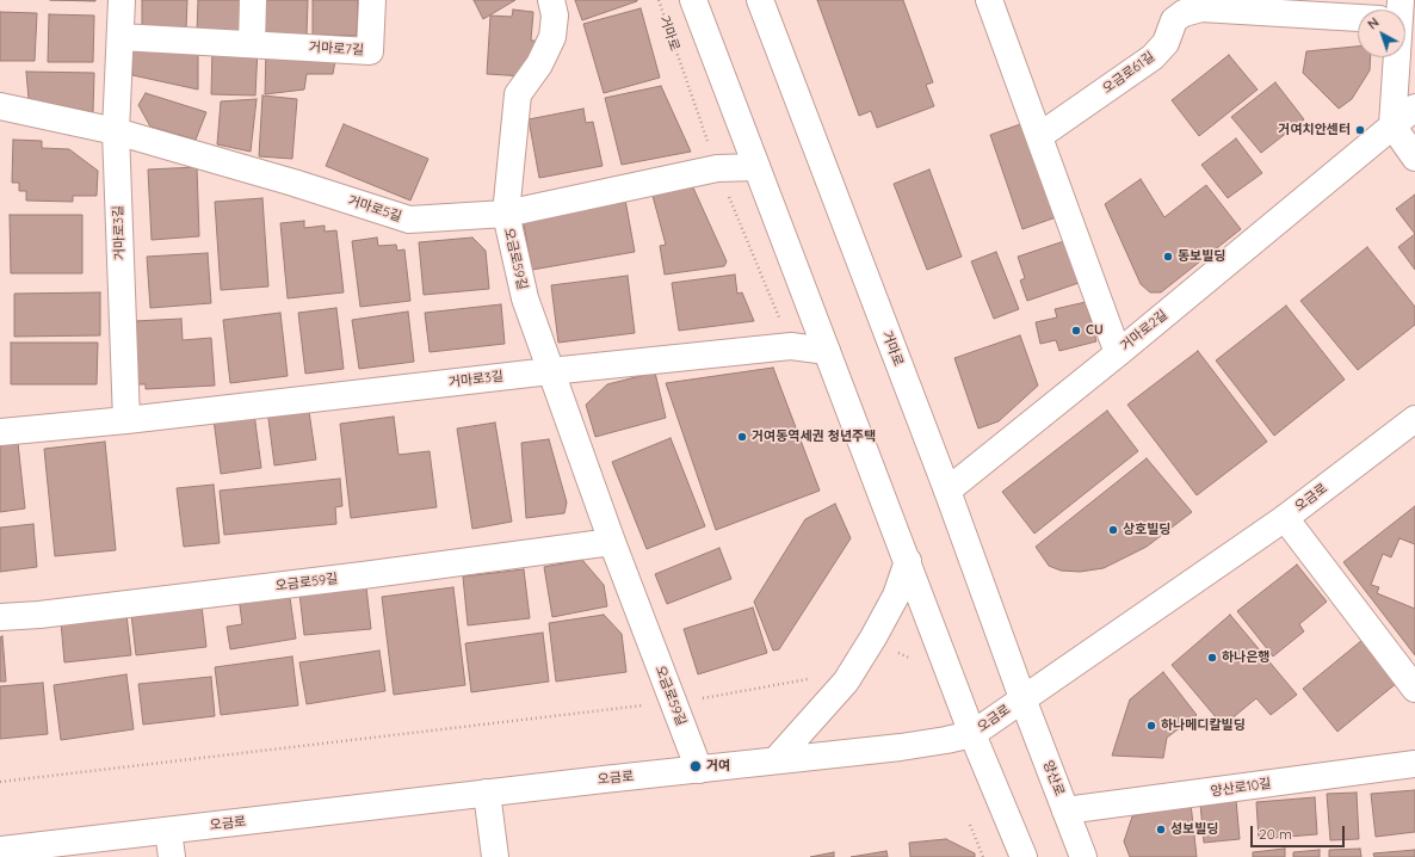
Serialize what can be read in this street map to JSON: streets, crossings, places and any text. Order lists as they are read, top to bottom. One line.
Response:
{"streets":{"street":["거마로","거마로7길","오금로61길","거마로5길","거마로3길","오금로59길","거마로2길","오금로","양산로","양산로10길"]},"crossings":[["거마로","거마로5길"],["거마로","거마로3길"],["거마로","오금로"],["거마로","양산로"],["오금로61길","거마로2길"],["거마로5길","거마로3길"],["거마로5길","오금로59길"],["거마로3길","오금로59길"],["오금로59길","오금로"],["오금로","양산로"],["양산로","양산로10길"]],"places":["거여치안센터","동보빌딩","CU","거여동역세권 청년주택","상호빌딩","하나은행","하나메디칼빌딩","거여","성보빌딩"],"scale_bar":"20 m","north":"top left"}
